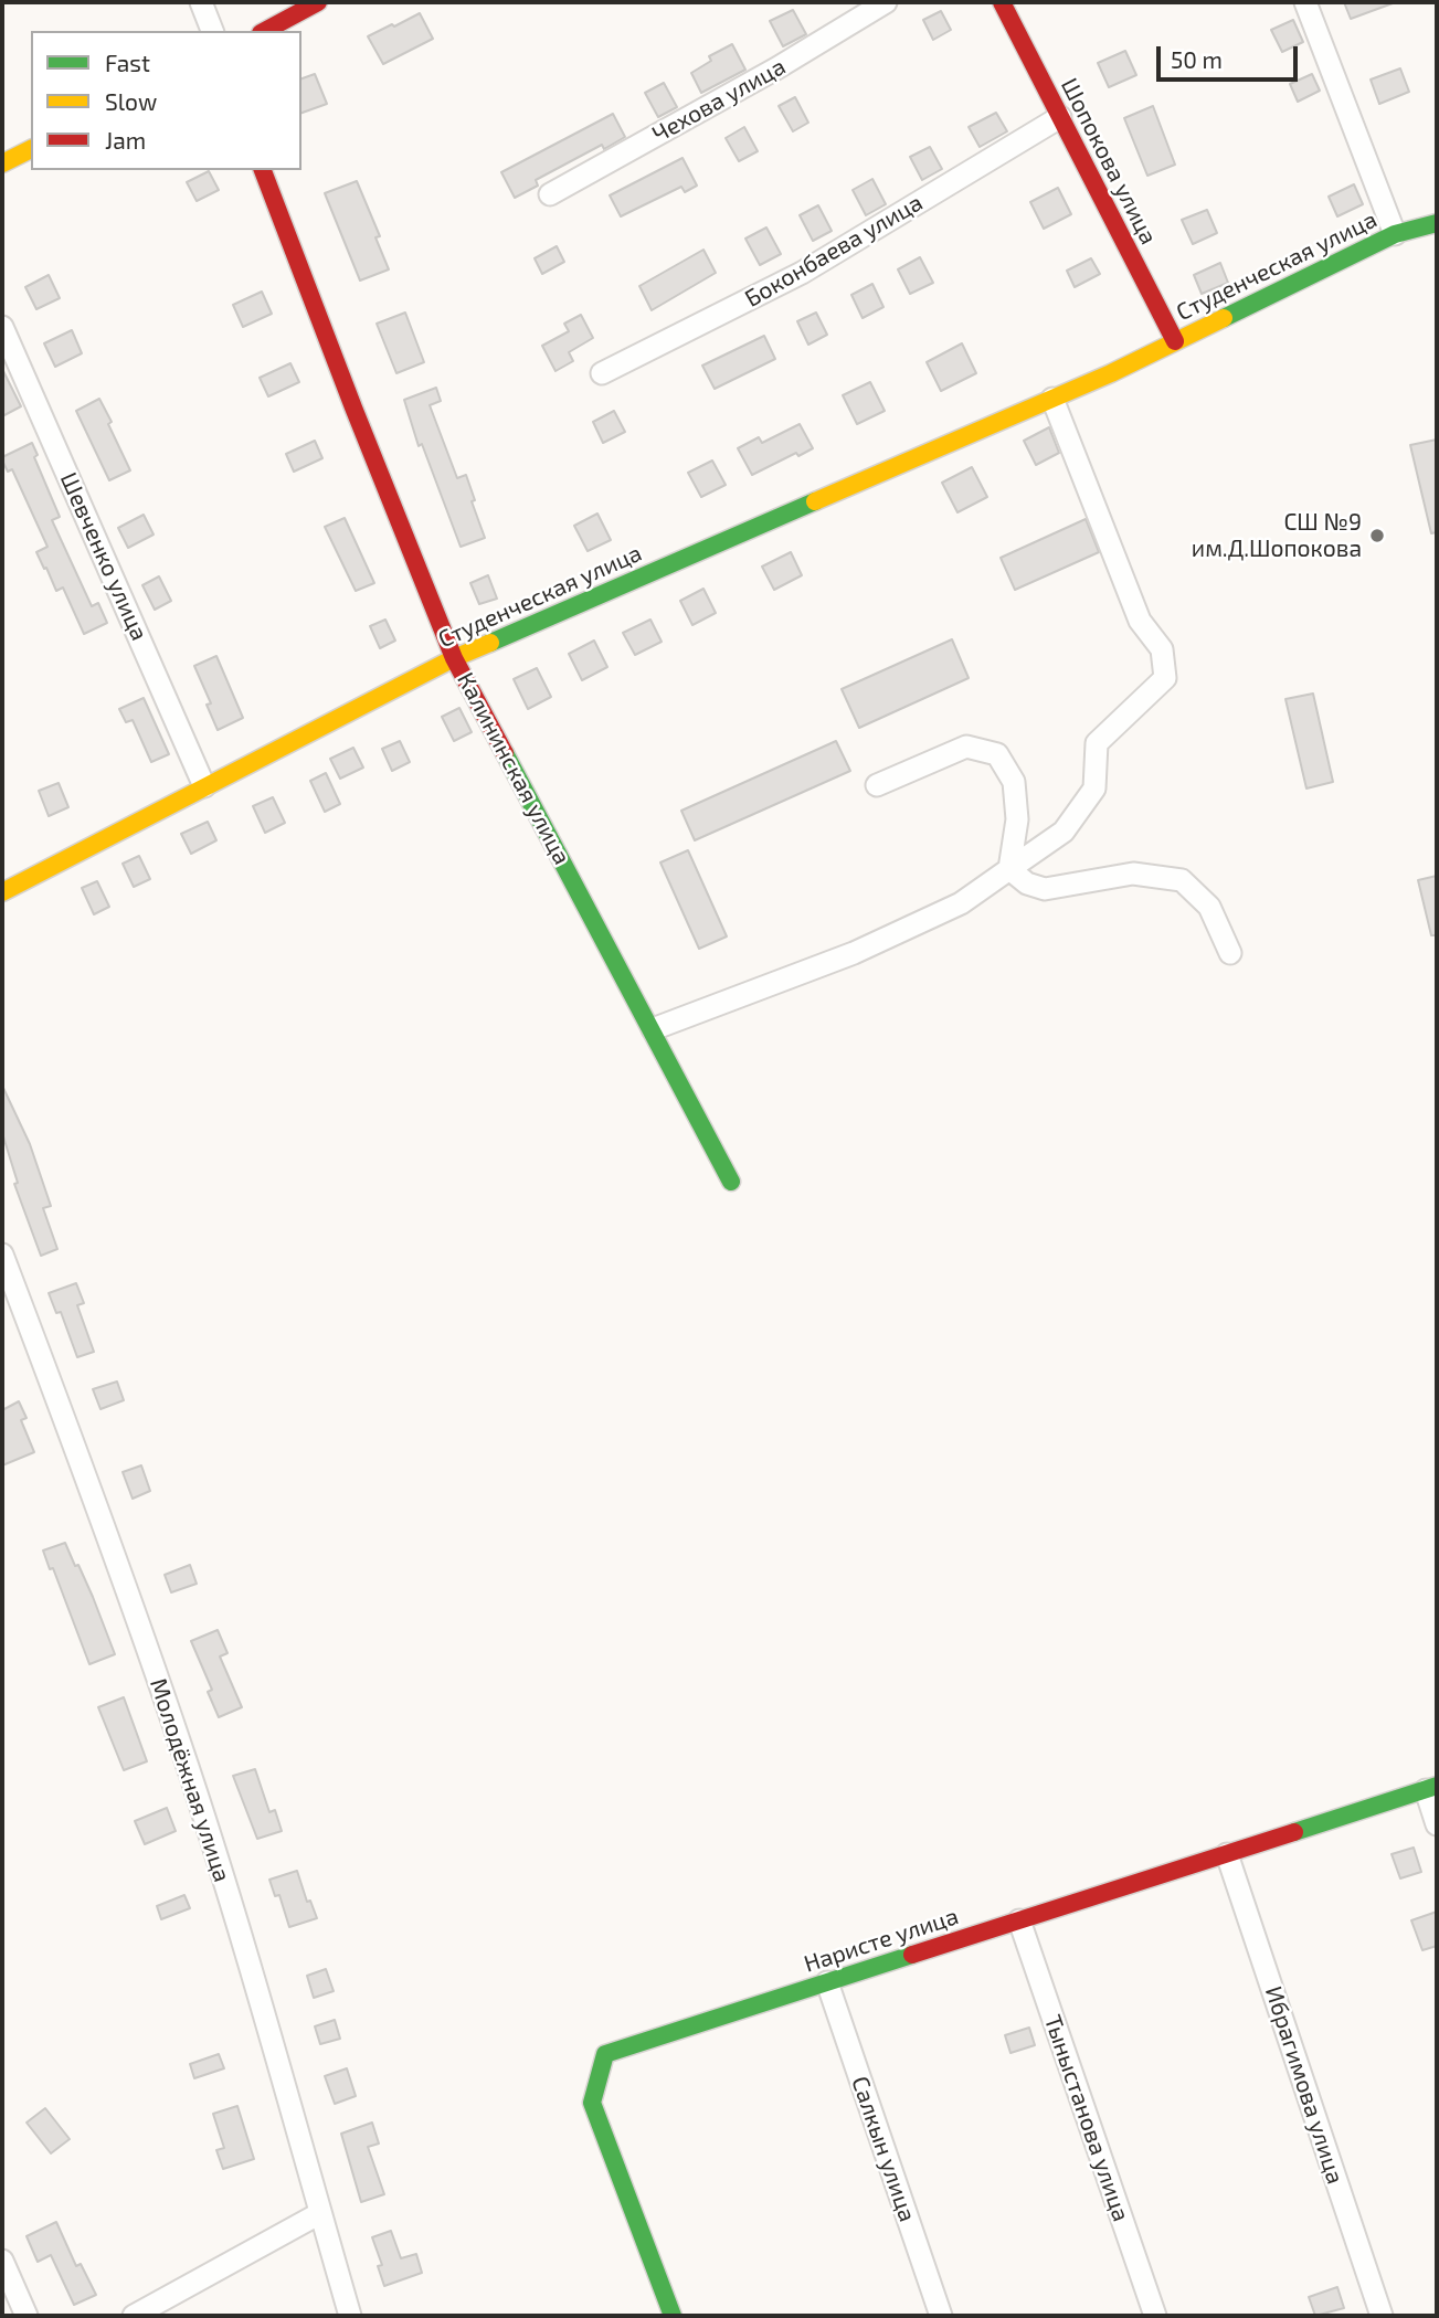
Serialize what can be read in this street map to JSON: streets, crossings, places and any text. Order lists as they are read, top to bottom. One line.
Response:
{"streets":{"street":["Чехова улица","Шопокова улица","Боконбаева улица","Студенческая улица","Шевченко улица","Калининская улица","Молодёжная улица","Наристе улица","Ибрагимова улица","Тыныстанова улица","Салкын улица"]},"crossings":[["Шопокова улица","Боконбаева улица"],["Шопокова улица","Студенческая улица"],["Студенческая улица","Шевченко улица"],["Студенческая улица","Калининская улица"],["Наристе улица","Ибрагимова улица"],["Наристе улица","Тыныстанова улица"],["Наристе улица","Салкын улица"]],"places":["СШ №9 им.Д.Шопокова"],"legend":["Fast","Slow","Jam"],"scale_bar":"50 m"}
